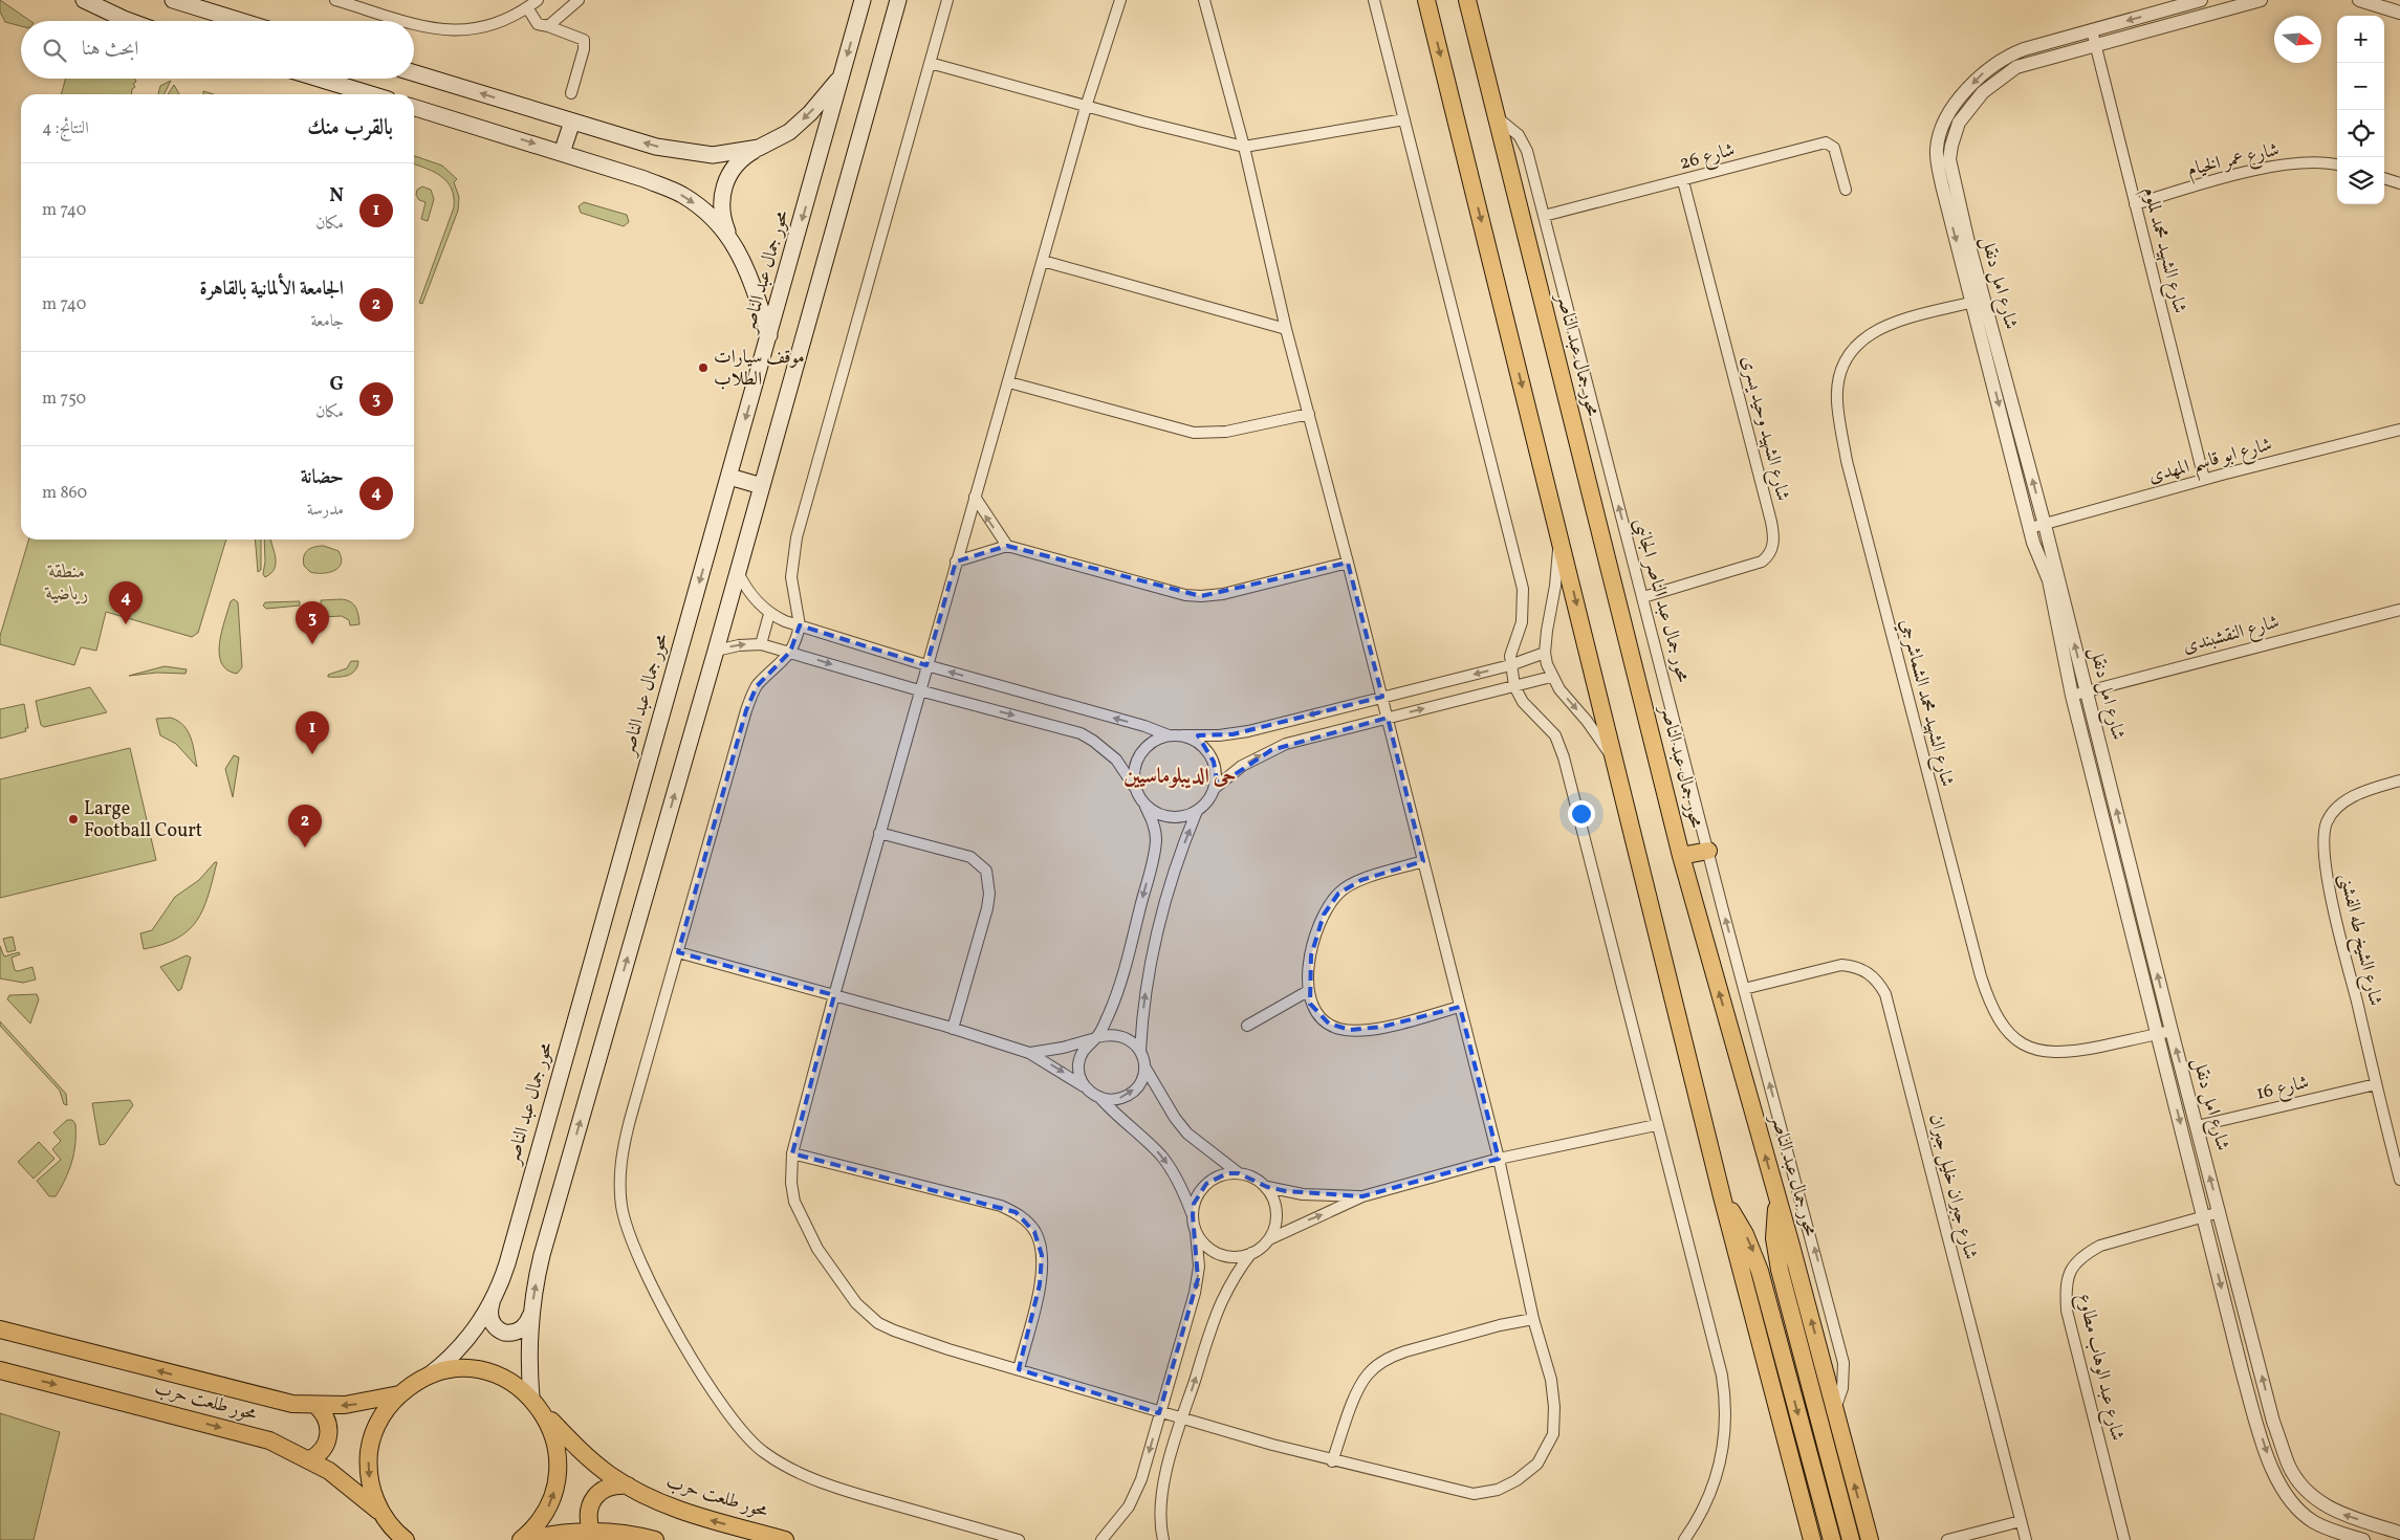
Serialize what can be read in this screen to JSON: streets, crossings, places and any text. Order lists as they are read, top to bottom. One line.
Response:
{"streets":{"main road":["محور جمال عبد الناصر","محور طلعت حرب"],"street":["شارع 26","شارع عمر الخيام","شارع الشهيد محمد لملوم","شارع امل دنقل","شارع الشهيد وحيد يسرى","شارع ابو قاسم المهدى","محور جمال عبد الناصر الجانبى","شارع النقشبندى","شارع الشهيد محمد الشماشرجي","شارع الشيخ طه الفشنى","شارع 16","شارع جبران خليل جبران","شارع عبد الوهاب مطاوع"]},"crossings":[["شارع 26","شارع الشهيد وحيد يسرى"],["شارع 26","محور جمال عبد الناصر الجانبى"],["شارع عمر الخيام","شارع الشهيد محمد لملوم"],["شارع الشهيد محمد لملوم","شارع امل دنقل"],["شارع الشهيد محمد لملوم","شارع ابو قاسم المهدى"],["محور جمال عبد الناصر","محور جمال عبد الناصر الجانبى"],["شارع امل دنقل","شارع ابو قاسم المهدى"],["شارع امل دنقل","شارع النقشبندى"],["شارع امل دنقل","شارع الشهيد محمد الشماشرجي"],["شارع امل دنقل","شارع 16"],["شارع امل دنقل","شارع عبد الوهاب مطاوع"],["شارع الشهيد وحيد يسرى","محور جمال عبد الناصر الجانبى"],["محور جمال عبد الناصر الجانبى","شارع جبران خليل جبران"],["شارع الشيخ طه الفشنى","شارع 16"]],"one_way":["محور جمال عبد الناصر الجانبى"],"districts":["حى الديبلوماسيين"],"parks":["منطقة رياضية"],"places":["موقف سيارات الطلاب","Large Football Court"],"north":"right","page":{"map_buttons":["+","−"],"search":"ابحث هنا","heading":["بالقرب منك","النتائج: 4"],"list":[{"mark":"1","name":"N","note":"مكان","value":"740 m"},{"mark":"2","name":"الجامعة الألمانية بالقاهرة","note":"جامعة","value":"740 m"},{"mark":"3","name":"G","note":"مكان","value":"750 m"},{"mark":"4","name":"حضانة","note":"مدرسة","value":"860 m"}],"pins":["4","3","1","2"]}}
